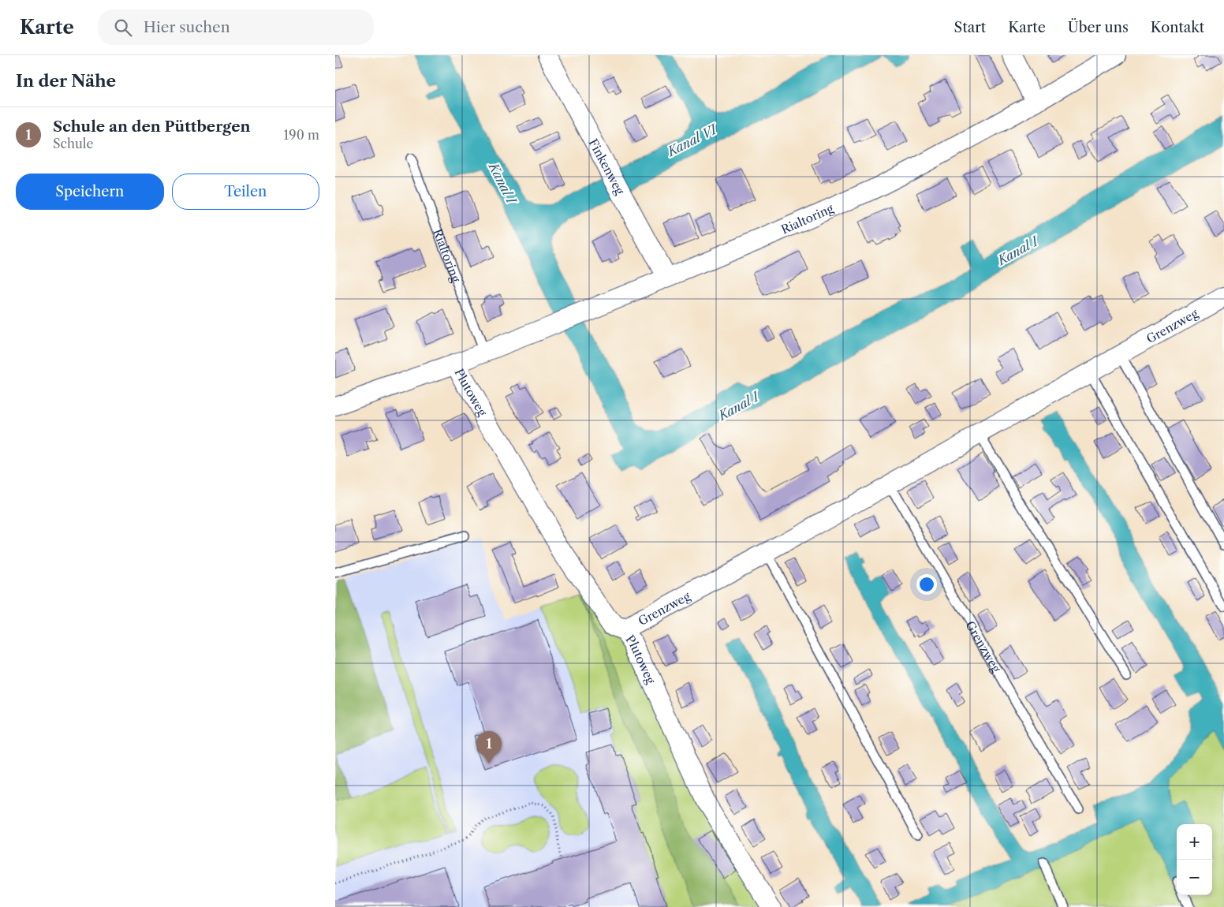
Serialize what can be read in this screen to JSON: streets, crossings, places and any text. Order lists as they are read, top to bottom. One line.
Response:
{"streets":{"street":["Finkenweg","Rialtoring","Grenzweg","Plutoweg"]},"crossings":[["Finkenweg","Rialtoring"],["Rialtoring","Plutoweg"],["Grenzweg","Plutoweg"]],"water":["Kanal VI","Kanal I"],"page":{"header":"Karte","search":"Hier suchen","nav":["Start","Karte","Über uns","Kontakt"],"heading":"In der Nähe","list":[{"mark":"1","name":"Schule an den Püttbergen","note":"Schule","value":"190 m"}],"buttons":["Speichern","Teilen"],"pins":"1","map_buttons":["+","−"]}}
